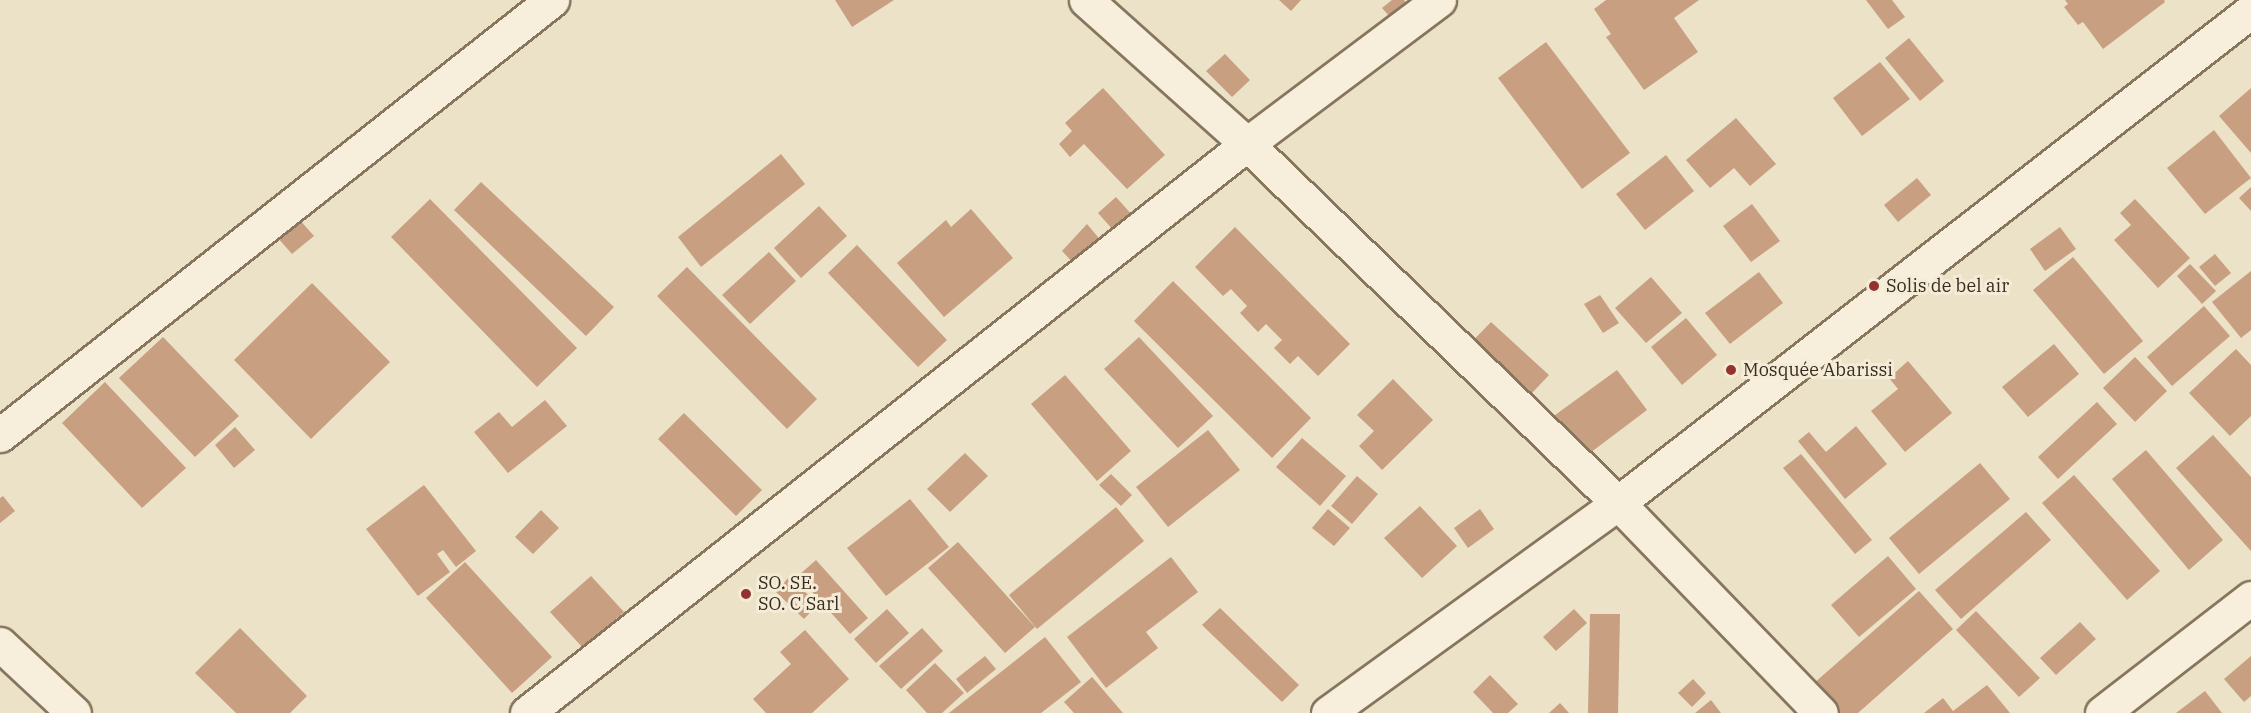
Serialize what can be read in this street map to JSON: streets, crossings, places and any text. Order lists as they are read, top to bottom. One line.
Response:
{"places":["Solis de bel air","Mosquée Abarissi","SO. SE. SO. C Sarl"]}
